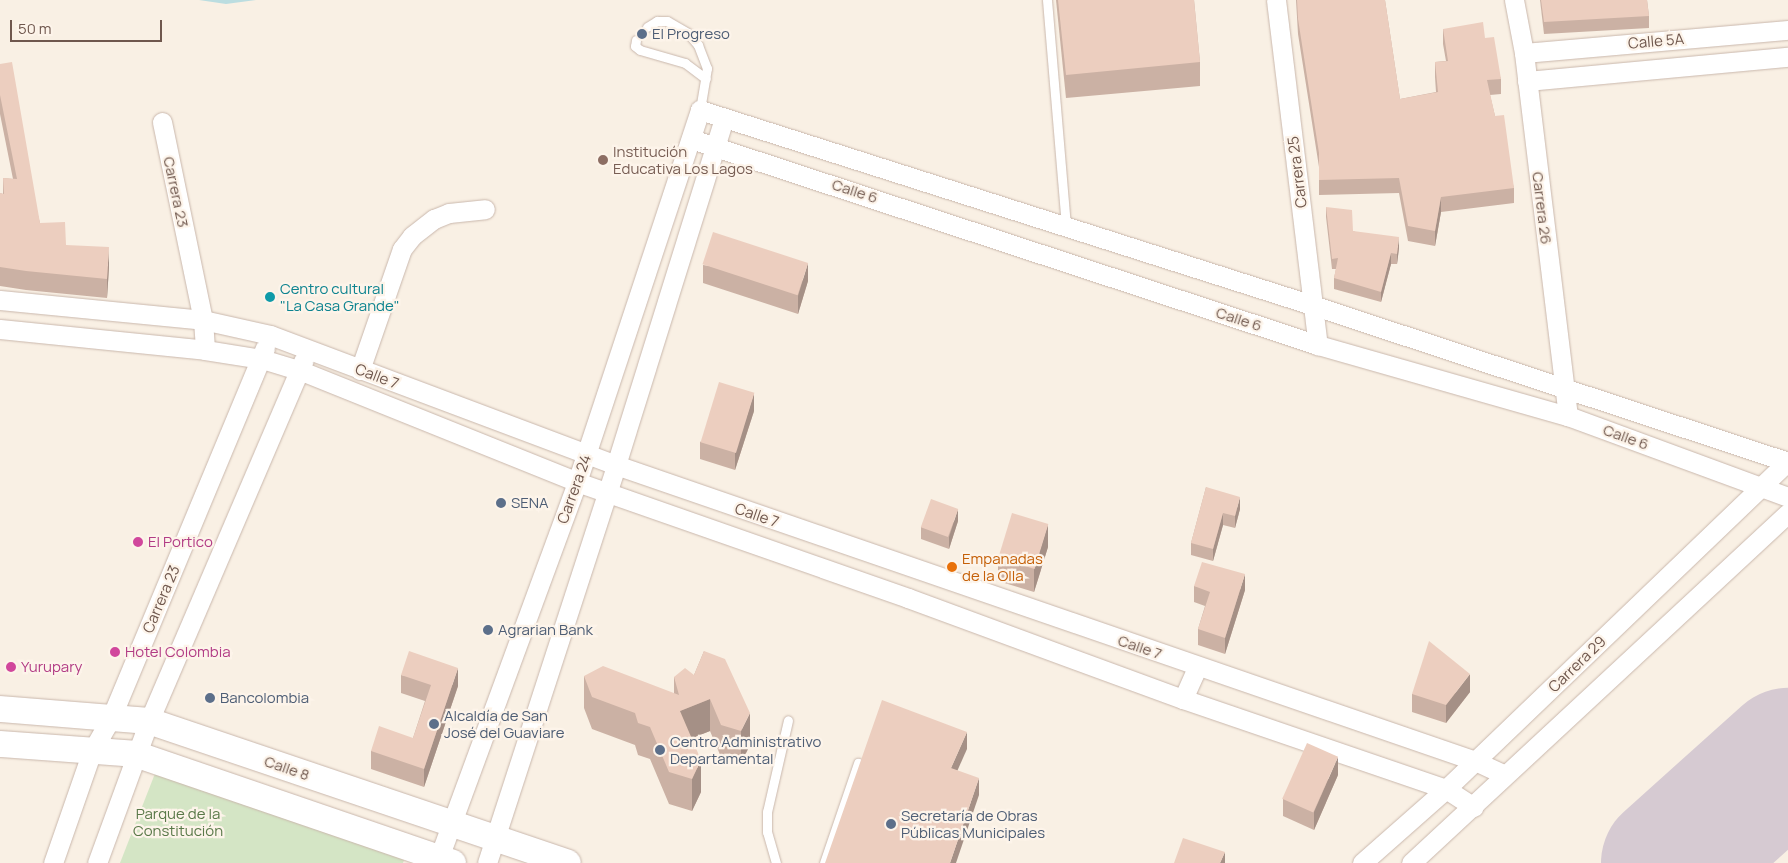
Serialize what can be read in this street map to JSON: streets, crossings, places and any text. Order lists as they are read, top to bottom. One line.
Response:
{"streets":{"main road":["Calle 8"],"street":["Calle 5A","Carrera 25","Calle 6","Carrera 23","Carrera 26","Calle 7","Carrera 24","Carrera 29"]},"crossings":[["Calle 5A","Carrera 26"],["Carrera 25","Calle 6"],["Calle 6","Carrera 26"],["Calle 6","Carrera 24"],["Calle 6","Carrera 29"],["Carrera 23","Calle 7"],["Carrera 23","Calle 8"],["Calle 7","Carrera 24"],["Calle 7","Carrera 29"],["Carrera 24","Calle 8"]],"parks":["Parque de la Constitución"],"places":["El Progreso","Institución Educativa Los Lagos","Centro cultural \"La Casa Grande\"","SENA","El Portico","Empanadas de la Olla","Agrarian Bank","Hotel Colombia","Yurupary","Bancolombia","Alcaldía de San José del Guaviare","Centro Administrativo Departamental","Secretaría de Obras Públicas Municipales"],"scale_bar":"50 m"}
